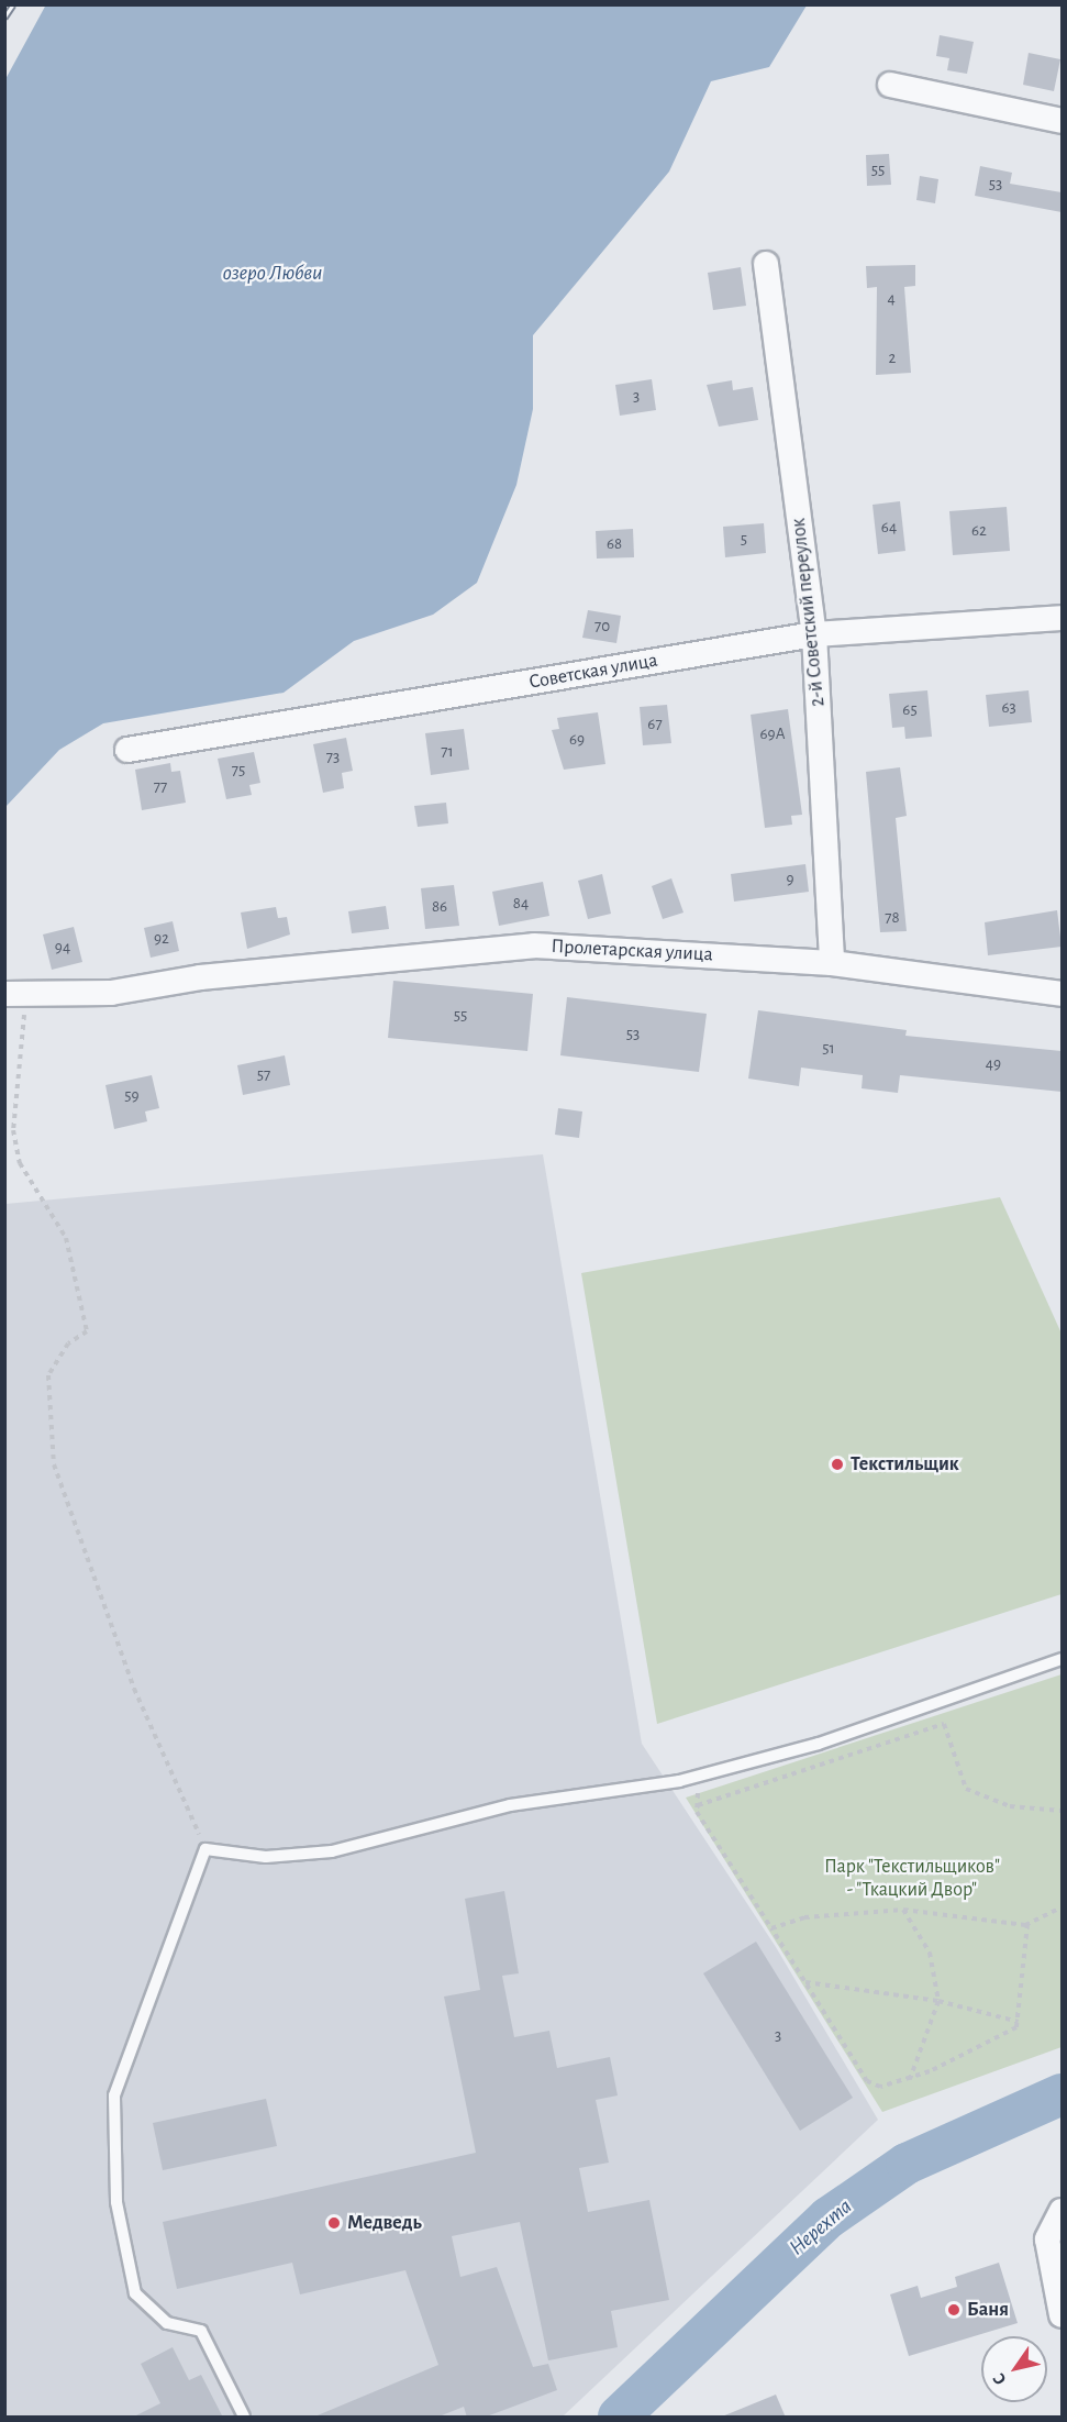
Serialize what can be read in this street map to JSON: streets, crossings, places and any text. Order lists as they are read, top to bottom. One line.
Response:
{"streets":{"street":["2-й Советский переулок","Советская улица","Пролетарская улица"]},"crossings":[["2-й Советский переулок","Советская улица"],["2-й Советский переулок","Пролетарская улица"]],"water":["озеро Любви","Нерехта"],"parks":["Парк \"Текстильщиков\" - \"Ткацкий Двор\""],"places":["Текстильщик","Медведь","Баня"],"house_numbers":["55","53","4","2","3","64","62","5","68","70","63","65","67","69А","69","71","73","75","77","9","84","86","78","92","94","55","53","51","49","57","59","3"],"north":"bottom left"}
